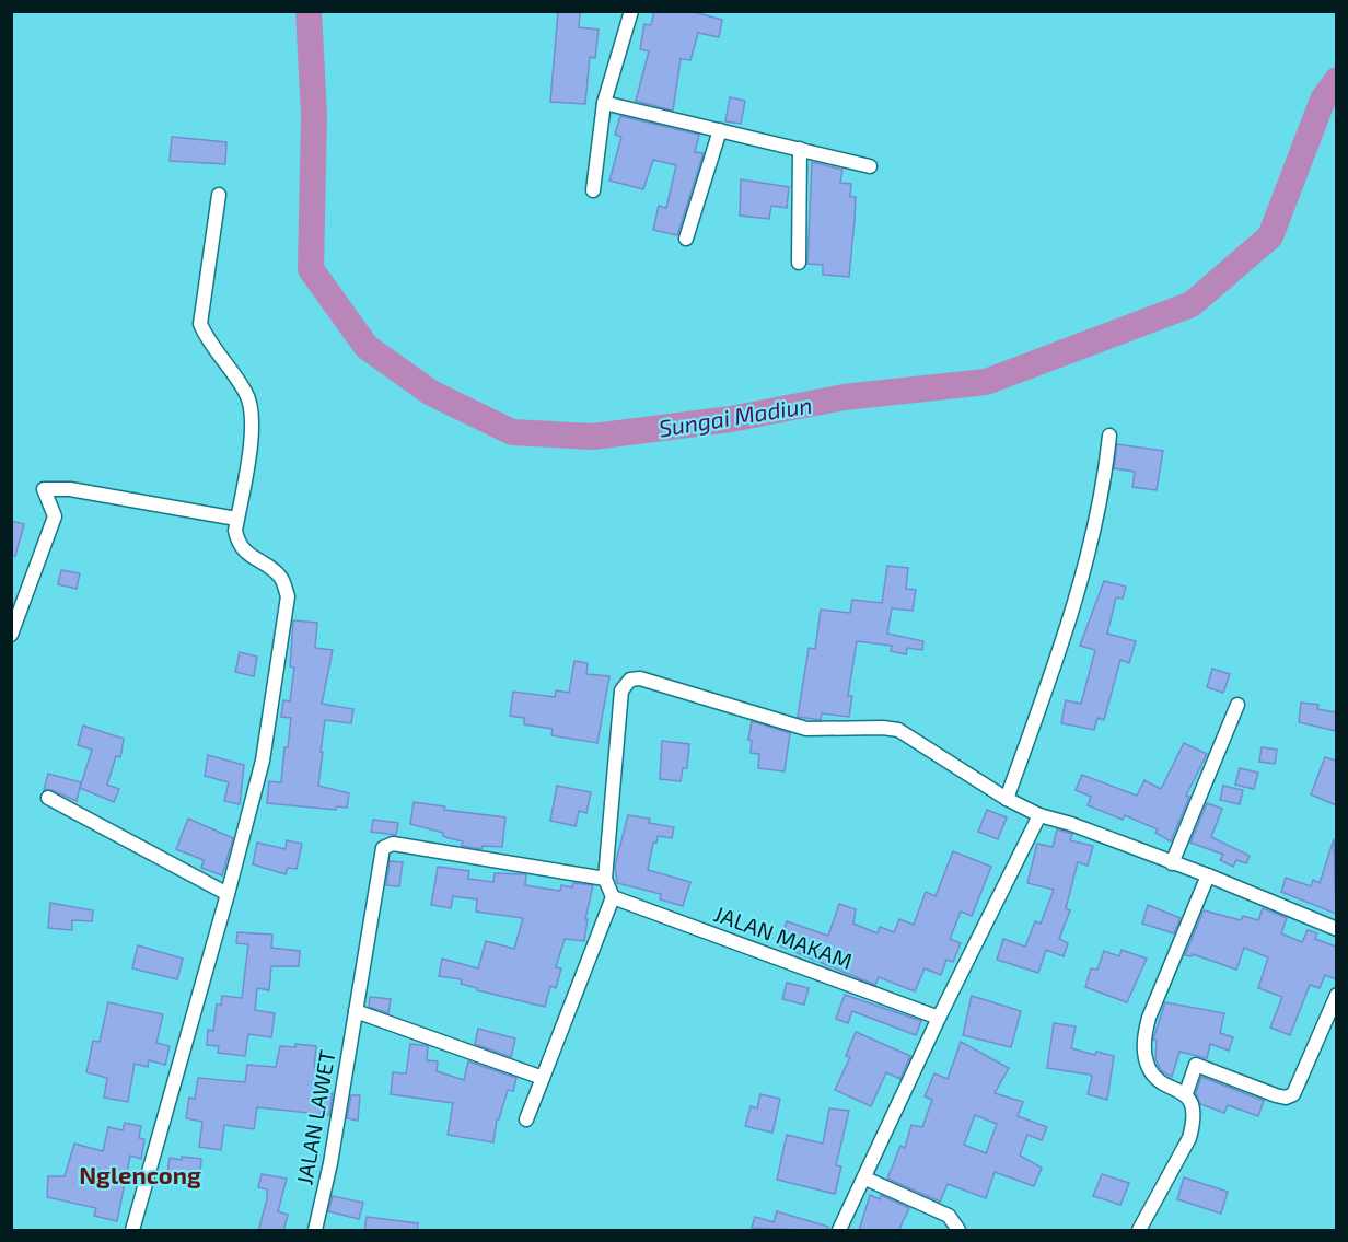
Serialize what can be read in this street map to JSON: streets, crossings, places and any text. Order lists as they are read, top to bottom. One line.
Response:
{"streets":{"street":["JALAN MAKAM","JALAN LAWET"]},"districts":["Nglencong"],"water":["Sungai Madiun"]}
